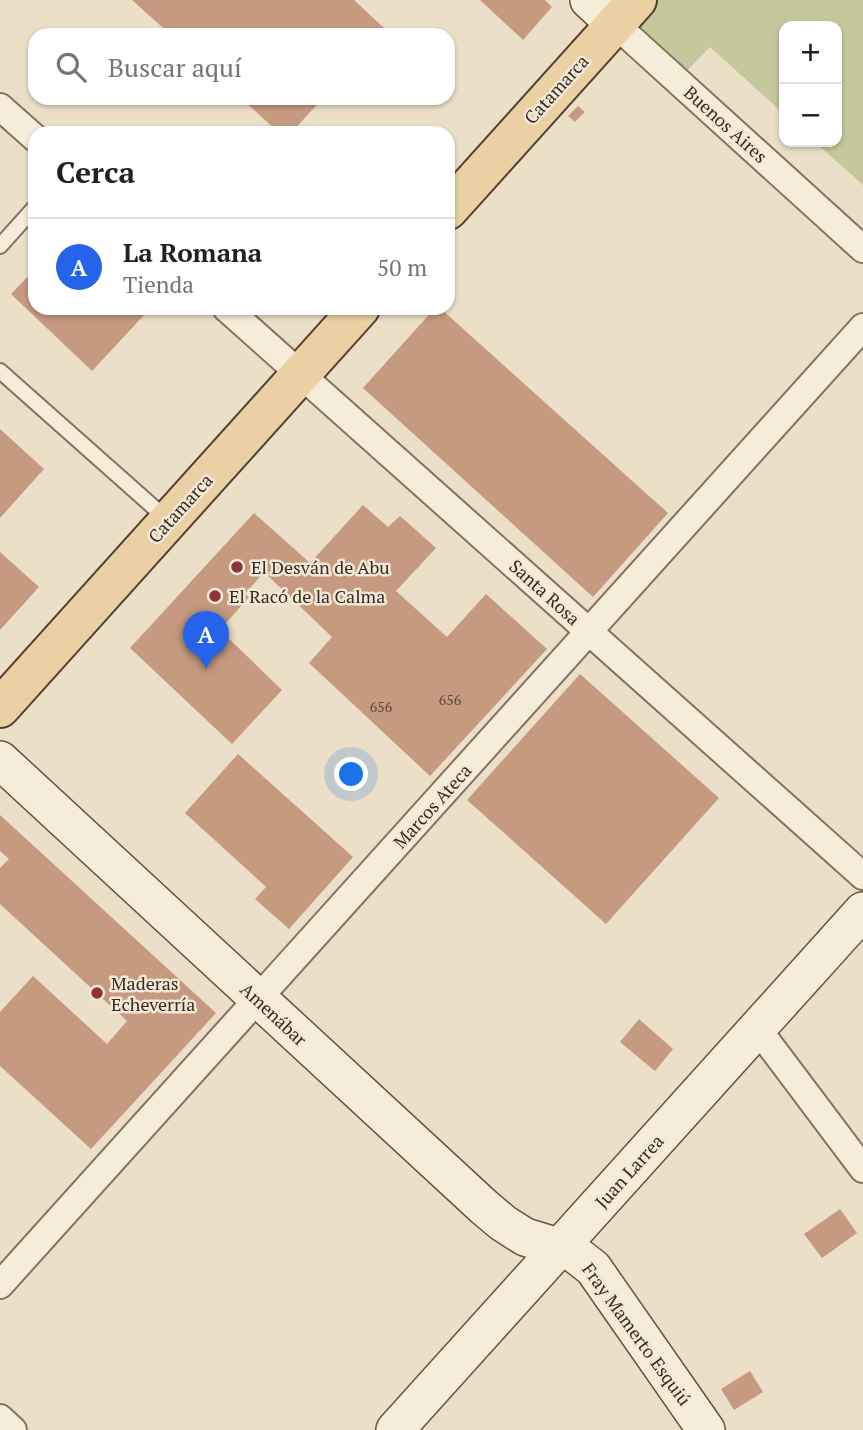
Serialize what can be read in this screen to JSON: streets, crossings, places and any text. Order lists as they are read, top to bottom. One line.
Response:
{"streets":{"main road":["Catamarca"],"street":["Buenos Aires","Santa Rosa","Marcos Ateca","Amenábar","Juan Larrea","Fray Mamerto Esquiú"]},"crossings":[["Catamarca","Buenos Aires"],["Catamarca","Santa Rosa"],["Santa Rosa","Marcos Ateca"],["Marcos Ateca","Amenábar"],["Amenábar","Juan Larrea"],["Amenábar","Fray Mamerto Esquiú"],["Juan Larrea","Fray Mamerto Esquiú"]],"places":["El Desván de Abu","El Racó de la Calma","Maderas Echeverría"],"house_numbers":["656","656"],"page":{"map_buttons":["+","−"],"search":"Buscar aquí","heading":"Cerca","list":[{"mark":"A","name":"La Romana","note":"Tienda","value":"50 m"}],"pins":"A"}}
